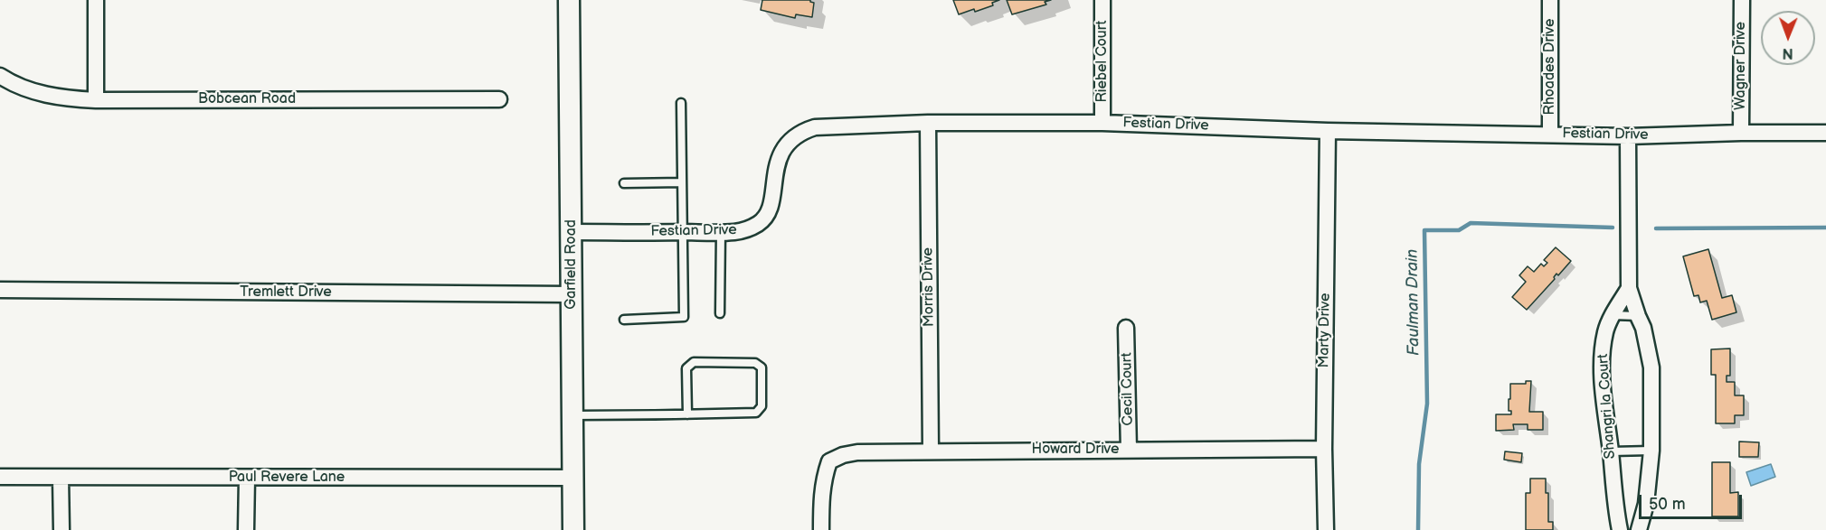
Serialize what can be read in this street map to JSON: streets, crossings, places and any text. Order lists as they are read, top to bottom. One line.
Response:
{"streets":{"main road":["Garfield Road"],"street":["Riebel Court","Wagner Drive","Rhoades Drive","Bobcean Road","Festian Drive","Morris Drive","Tremlett Drive","Marty Drive","Cecil Court","Shangri la Court","Howard Drive","Paul Revere Lane"]},"crossings":[["Riebel Court","Festian Drive"],["Wagner Drive","Festian Drive"],["Rhoades Drive","Festian Drive"],["Festian Drive","Garfield Road"],["Festian Drive","Morris Drive"],["Festian Drive","Marty Drive"],["Garfield Road","Tremlett Drive"],["Garfield Road","Paul Revere Lane"],["Morris Drive","Howard Drive"],["Marty Drive","Howard Drive"],["Cecil Court","Howard Drive"]],"water":["Faulman Drain"],"scale_bar":"50 m","north":"bottom"}
